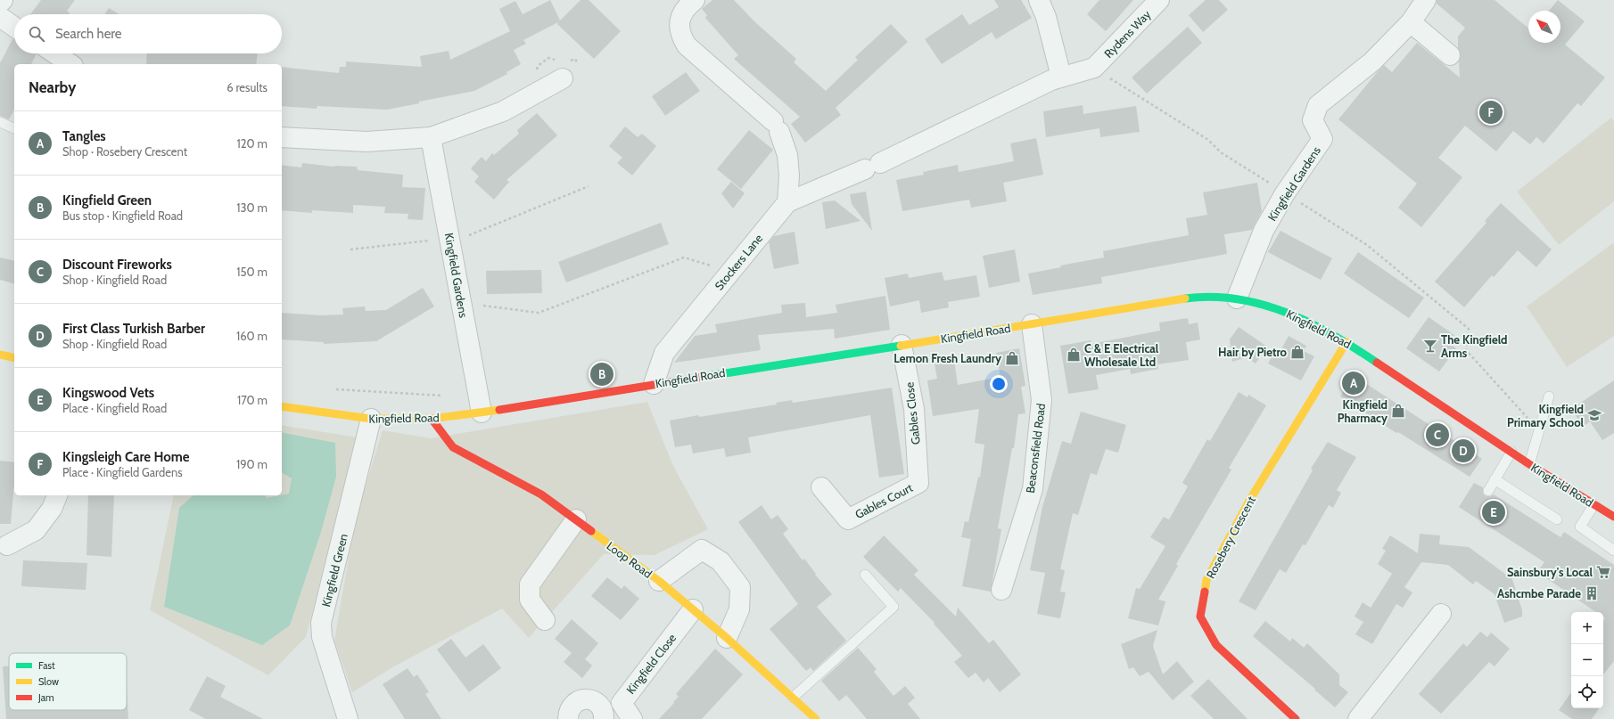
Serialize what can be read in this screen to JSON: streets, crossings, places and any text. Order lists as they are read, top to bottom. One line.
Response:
{"streets":{"main road":["Kingfield Road","Rosebery Crescent","Loop Road"],"street":["Rydens Way","Kingfield Gardens","Stockers Lane","Gables Close","Beaconsfield Road","Gables Court","Kingfield Green","Kingfield Close"]},"crossings":[["Kingfield Gardens","Kingfield Road"],["Stockers Lane","Kingfield Road"],["Kingfield Road","Gables Close"],["Kingfield Road","Beaconsfield Road"],["Kingfield Road","Rosebery Crescent"],["Kingfield Road","Loop Road"],["Kingfield Road","Kingfield Green"],["Gables Close","Gables Court"],["Loop Road","Kingfield Close"]],"places":{"bar":["The Kingfield Arms"],"shop":["Hair by Pietro","C & E Electrical Wholesale Ltd","Lemon Fresh Laundry","Kingfield Pharmacy"],"school or university":["Kingfield Primary School"],"supermarket":["Sainsbury's Local"],"building":["Ashcmbe Parade"]},"legend":["Fast","Slow","Jam"],"north":"top left","page":{"search":"Search here","heading":["Nearby","6 results"],"pins":["F","B","A","C","D","E"],"list":[{"mark":"A","name":"Tangles","note":"Shop · Rosebery Crescent","value":"120 m"},{"mark":"B","name":"Kingfield Green","note":"Bus stop · Kingfield Road","value":"130 m"},{"mark":"C","name":"Discount Fireworks","note":"Shop · Kingfield Road","value":"150 m"},{"mark":"D","name":"First Class Turkish Barber","note":"Shop · Kingfield Road","value":"160 m"},{"mark":"E","name":"Kingswood Vets","note":"Place · Kingfield Road","value":"170 m"},{"mark":"F","name":"Kingsleigh Care Home","note":"Place · Kingfield Gardens","value":"190 m"}],"map_buttons":["+","−"]}}
